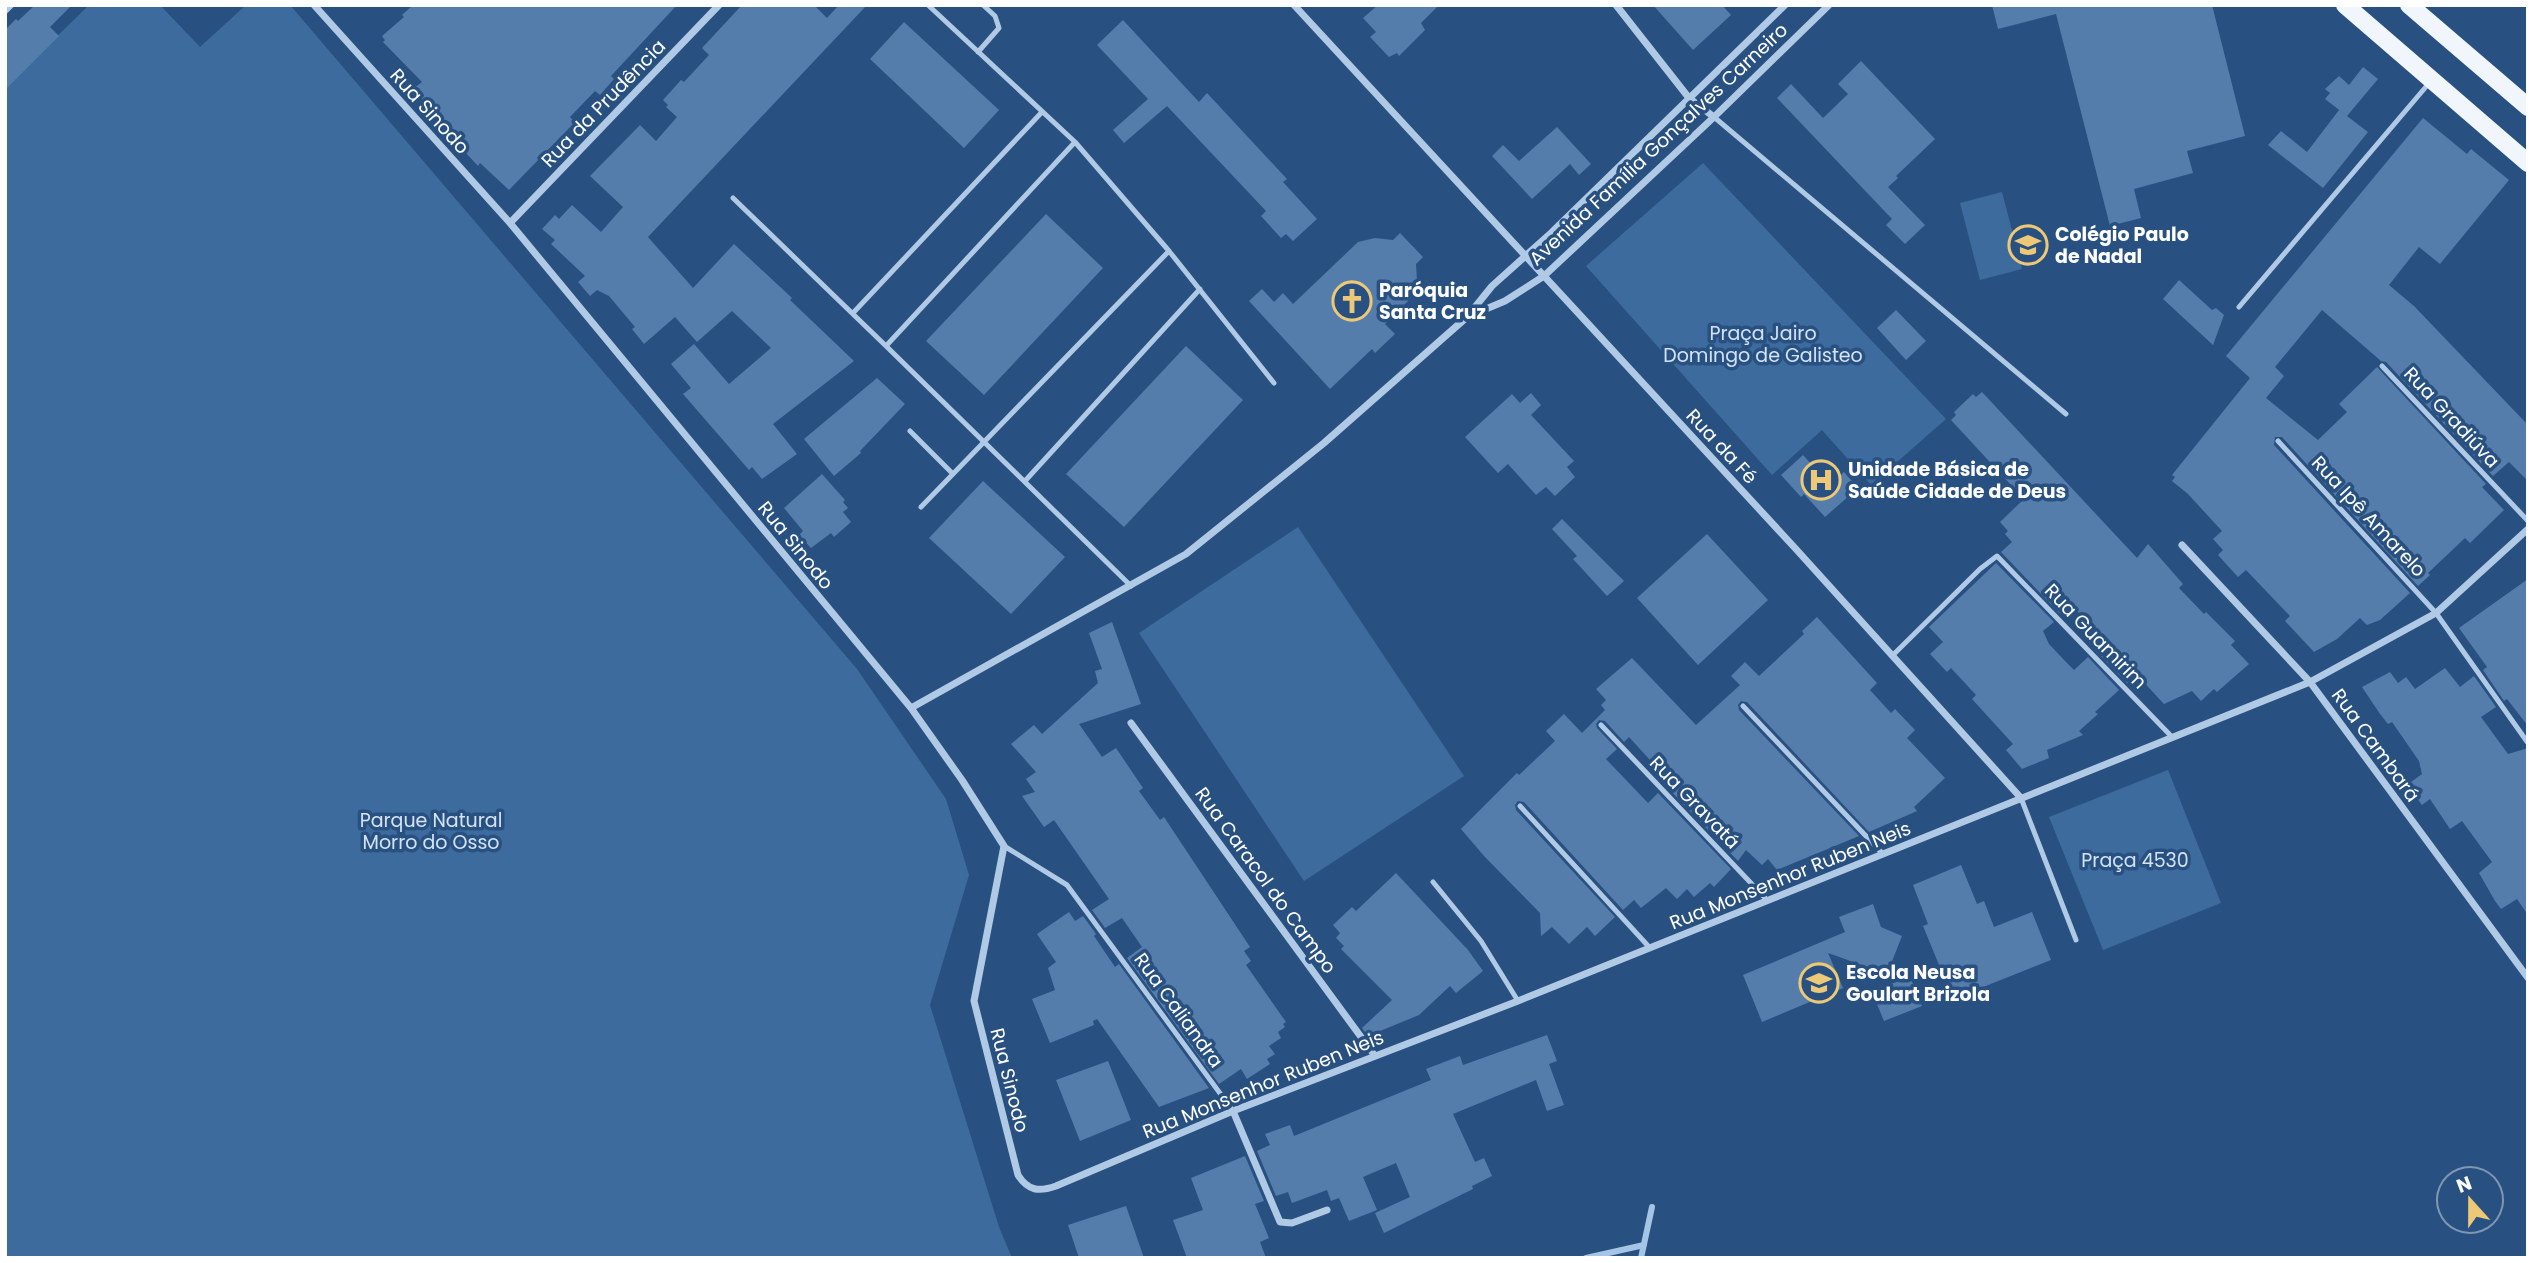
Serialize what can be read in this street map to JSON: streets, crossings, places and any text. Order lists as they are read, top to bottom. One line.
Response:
{"streets":{"street":["Rua da Prudência","Rua Sinodo","Avenida Família Gonçalves Carneiro","Rua da Fé","Rua Cambará","Rua Monsenhor Ruben Neis","Rua Caracol do Campo","Rua Caliandra"],"lane":["Rua Gradiúva","Rua Ipê Amarelo","Rua Guamirim","Rua Gravatá"]},"crossings":[["Rua da Prudência","Rua Sinodo"],["Rua Sinodo","Avenida Família Gonçalves Carneiro"],["Rua Sinodo","Rua Monsenhor Ruben Neis"],["Rua Sinodo","Rua Caliandra"],["Avenida Família Gonçalves Carneiro","Rua da Fé"],["Rua da Fé","Rua Guamirim"],["Rua da Fé","Rua Monsenhor Ruben Neis"],["Rua Ipê Amarelo","Rua Monsenhor Ruben Neis"],["Rua Guamirim","Rua Monsenhor Ruben Neis"],["Rua Cambará","Rua Monsenhor Ruben Neis"],["Rua Gravatá","Rua Monsenhor Ruben Neis"],["Rua Monsenhor Ruben Neis","Rua Caracol do Campo"],["Rua Monsenhor Ruben Neis","Rua Caliandra"]],"parks":["Praça Jairo Domingo de Galisteo","Parque Natural Morro do Osso","Praça 4530"],"places":{"school or university":["Colégio Paulo de Nadal","Escola Neusa Goulart Brizola"],"church":["Paróquia Santa Cruz"],"hospital":["Unidade Básica de Saúde Cidade de Deus"]},"north":"top"}
